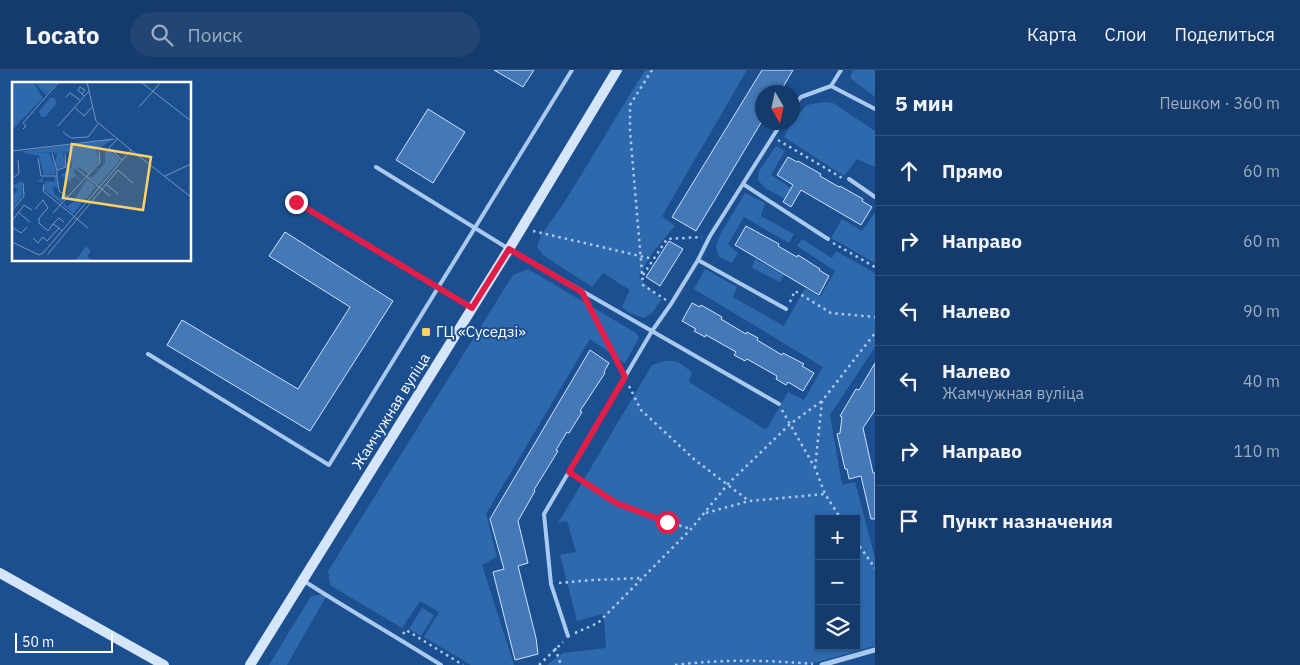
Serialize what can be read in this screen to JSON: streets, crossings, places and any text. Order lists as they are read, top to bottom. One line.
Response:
{"streets":{"main road":["Жамчужная вуліца"]},"places":{"transit":["ГЦ «Суседзі»"]},"scale_bar":"50 m","north":"bottom","page":{"header":"Locato","search":"Поиск","nav":["Карта","Слои","Поделиться"],"heading":["5 мин","Пешком · 360 m"],"list":[["Прямо","60 m"],["Направо","60 m"],["Налево","90 m"],["Налево","Жамчужная вуліца","40 m"],["Направо","110 m"],"Пункт назначения"],"map_buttons":["+","−"],"scale":"50 m"}}
